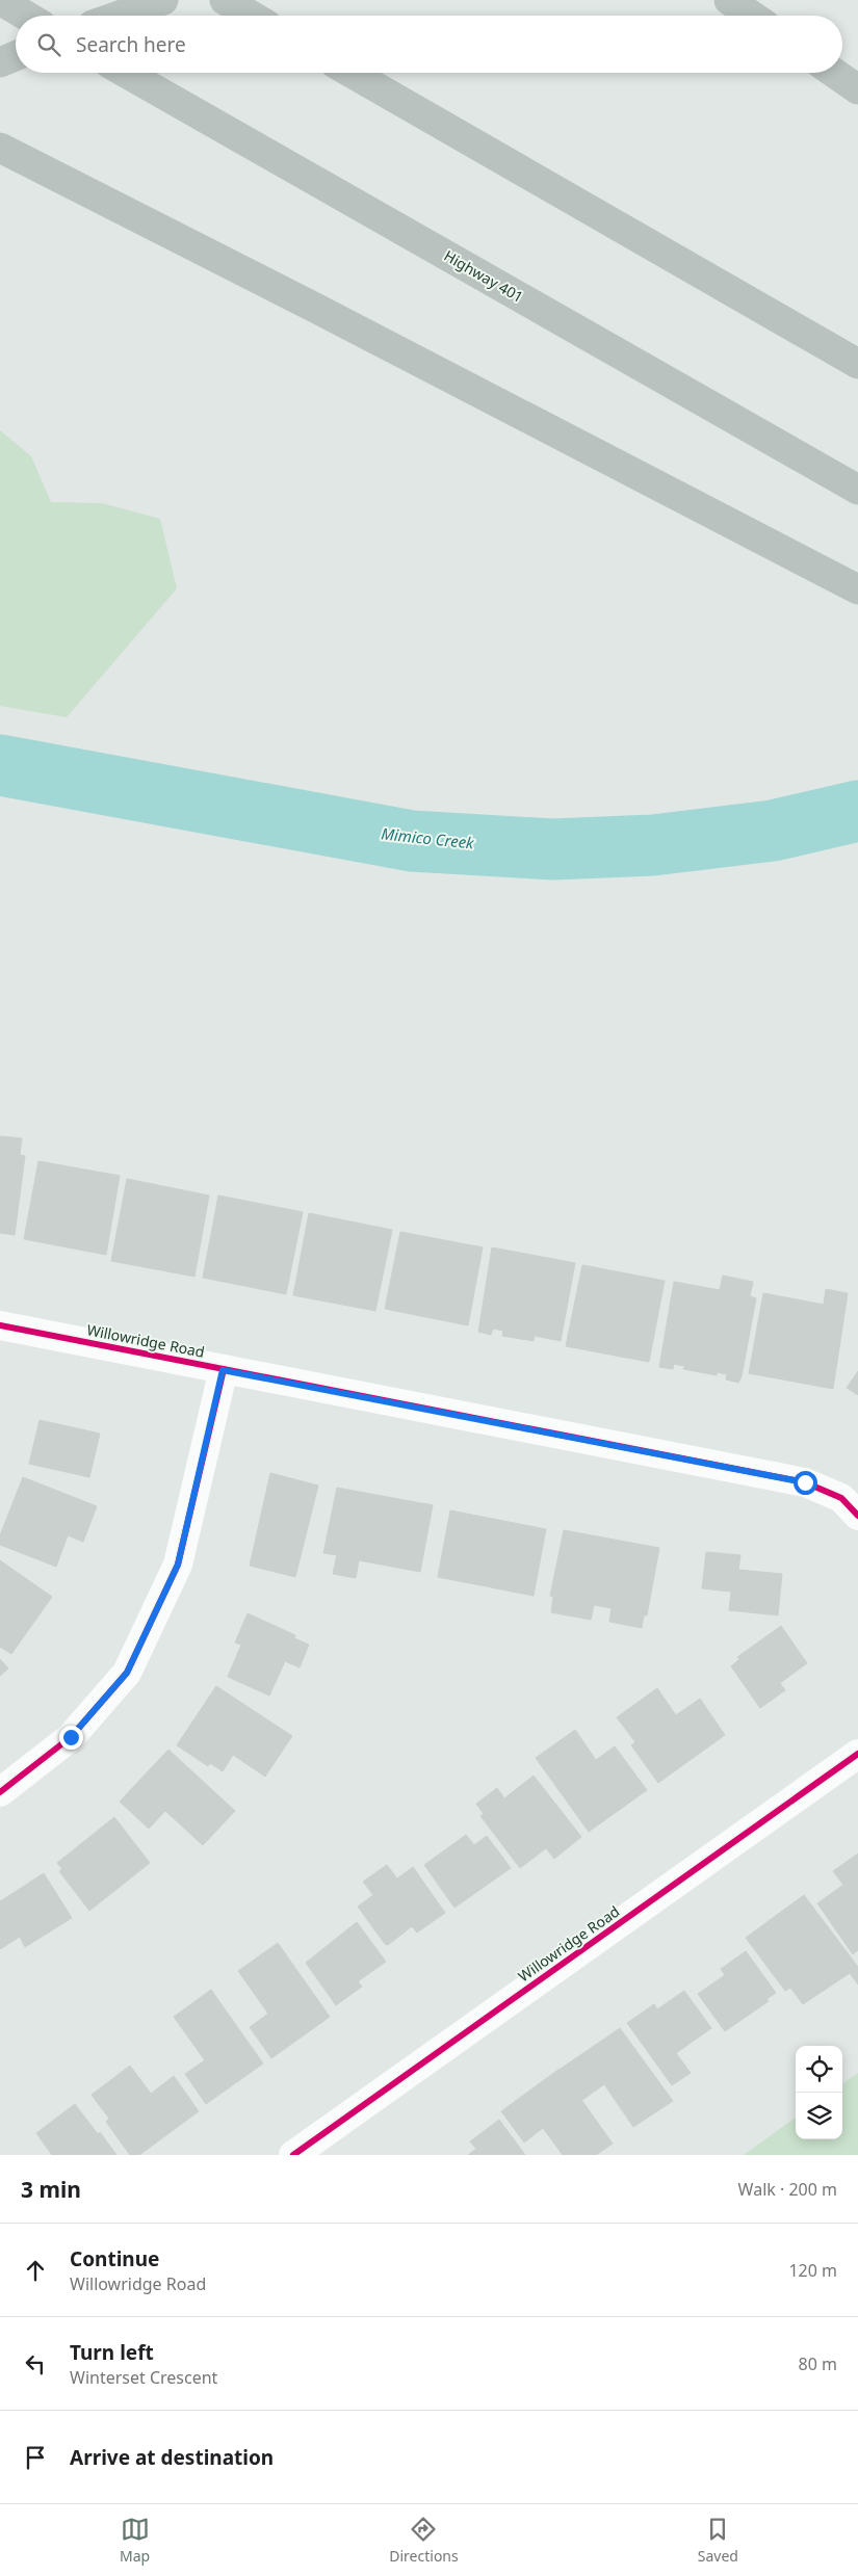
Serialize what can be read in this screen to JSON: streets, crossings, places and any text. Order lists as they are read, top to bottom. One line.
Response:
{"streets":{"highway":["Highway 401"],"street":["Willowridge Road"]},"water":["Mimico Creek"],"page":{"search":"Search here","heading":["3 min","Walk · 200 m"],"list":[["Continue","Willowridge Road","120 m"],["Turn left","Winterset Crescent","80 m"],"Arrive at destination"],"nav":["Map","Directions","Saved"]}}
